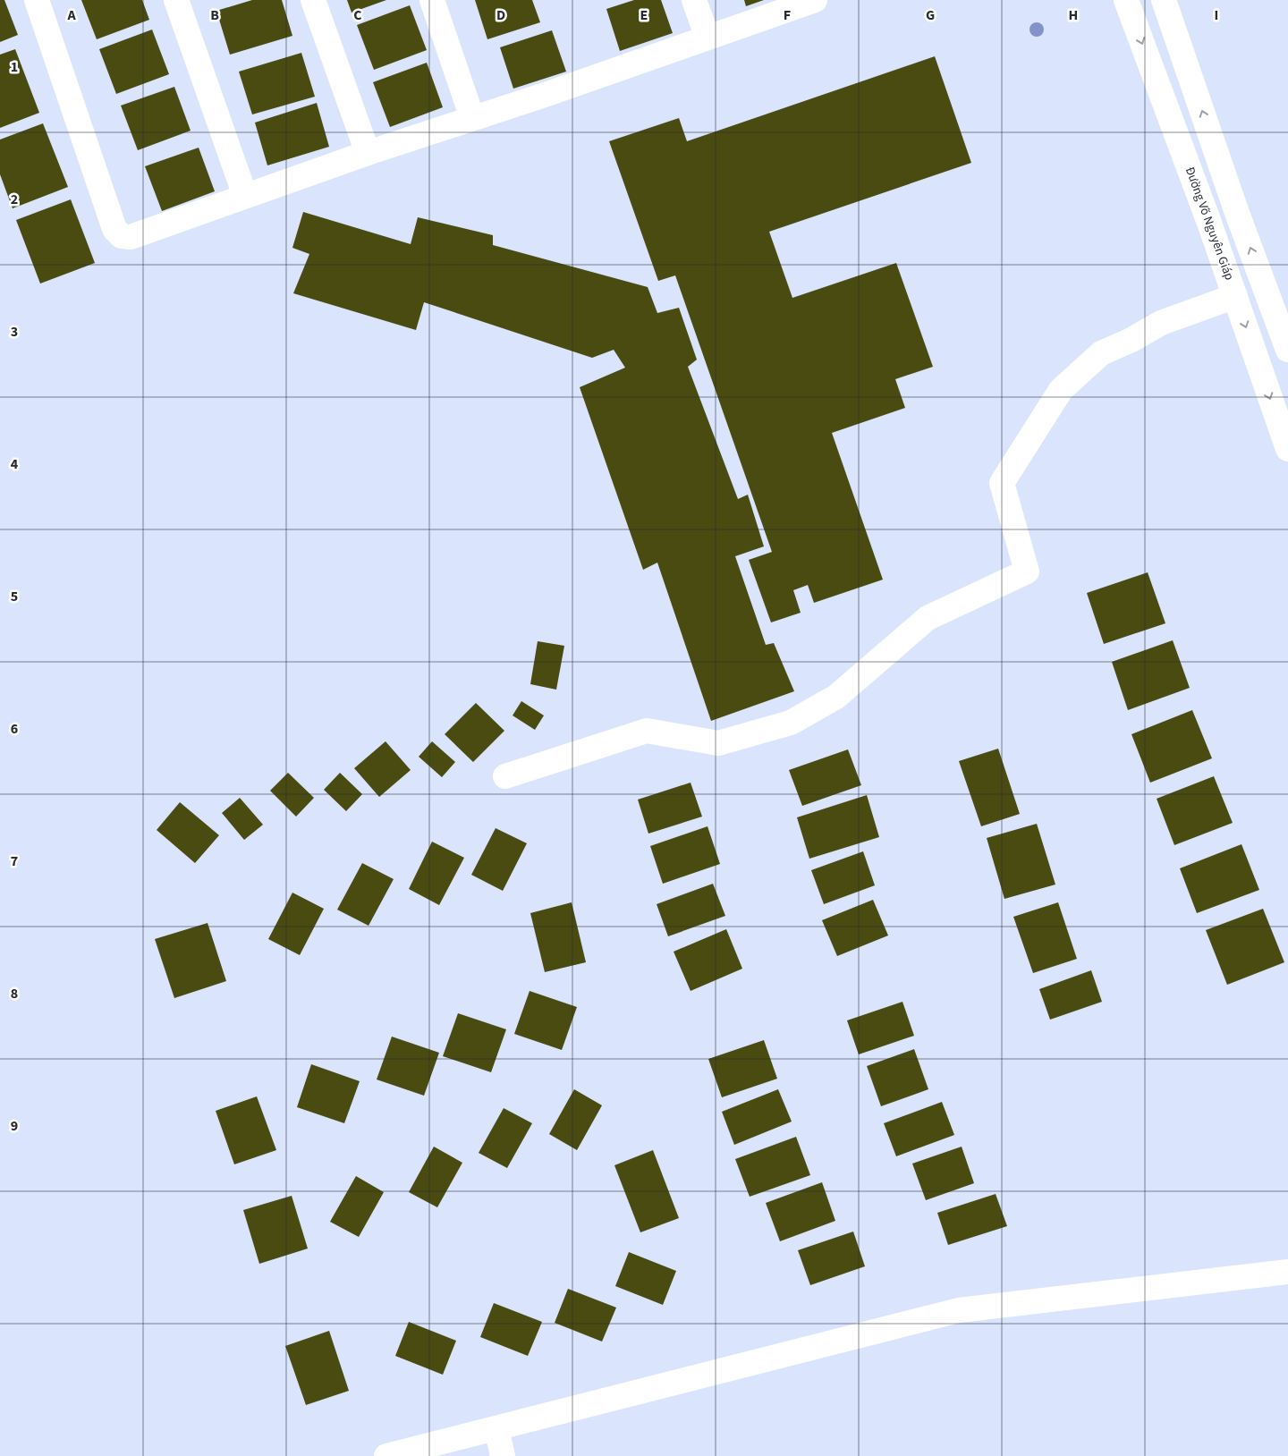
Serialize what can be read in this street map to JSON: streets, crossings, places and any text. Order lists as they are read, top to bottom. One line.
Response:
{"streets":{"main road":["Đường Võ Nguyên Giáp"]},"grid":{"columns":["A","B","C","D","E","F","G","H","I"],"rows":["1","2","3","4","5","6","7","8","9"]}}
